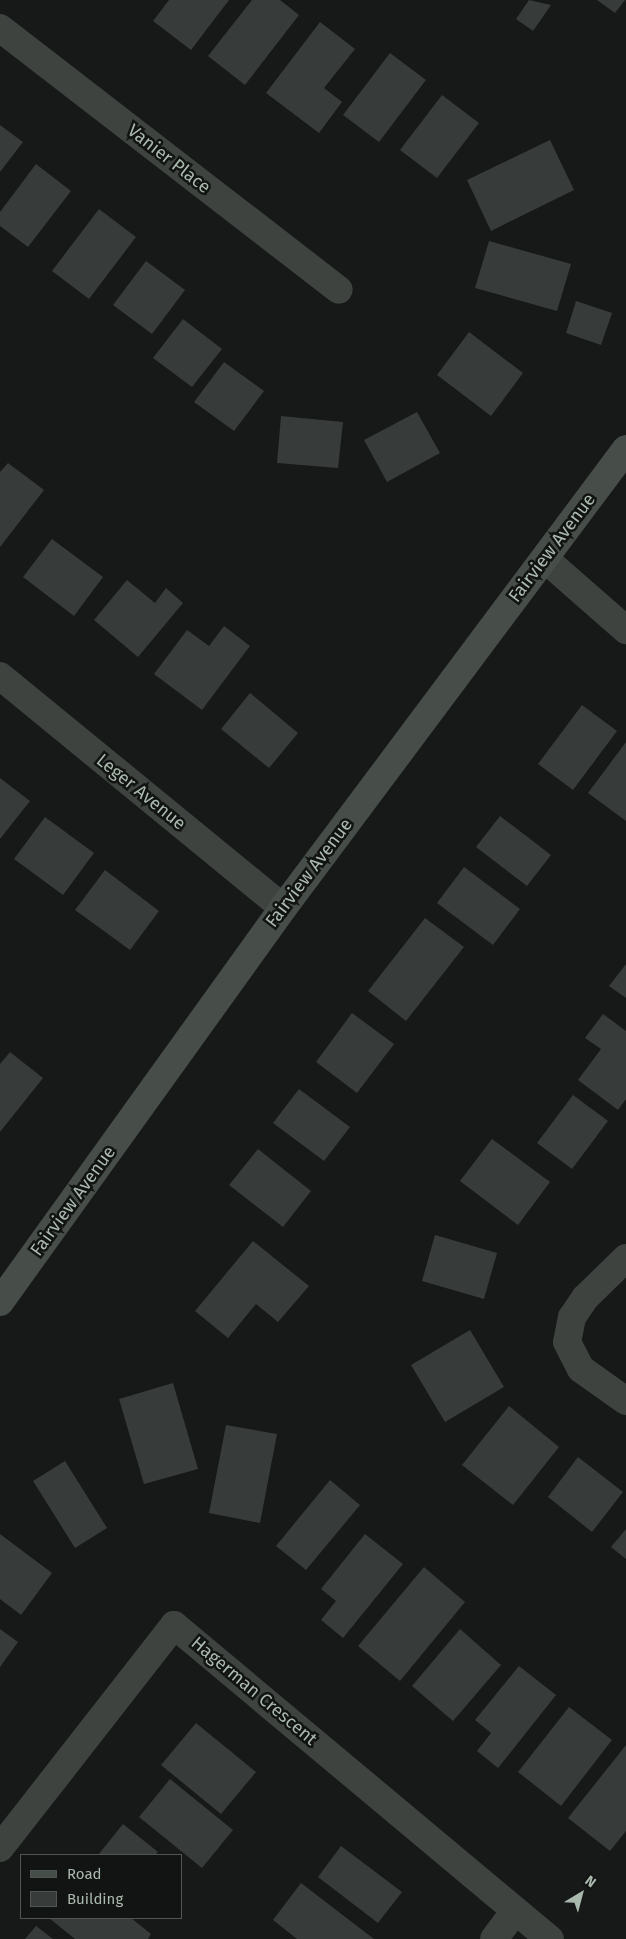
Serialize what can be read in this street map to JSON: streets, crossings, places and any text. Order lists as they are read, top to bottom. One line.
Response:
{"streets":{"main road":["Fairview Avenue"],"street":["Vanier Place","Leger Avenue","Hagerman Crescent"]},"crossings":[["Fairview Avenue","Leger Avenue"]],"legend":["Road","Building"],"north":"top right"}
